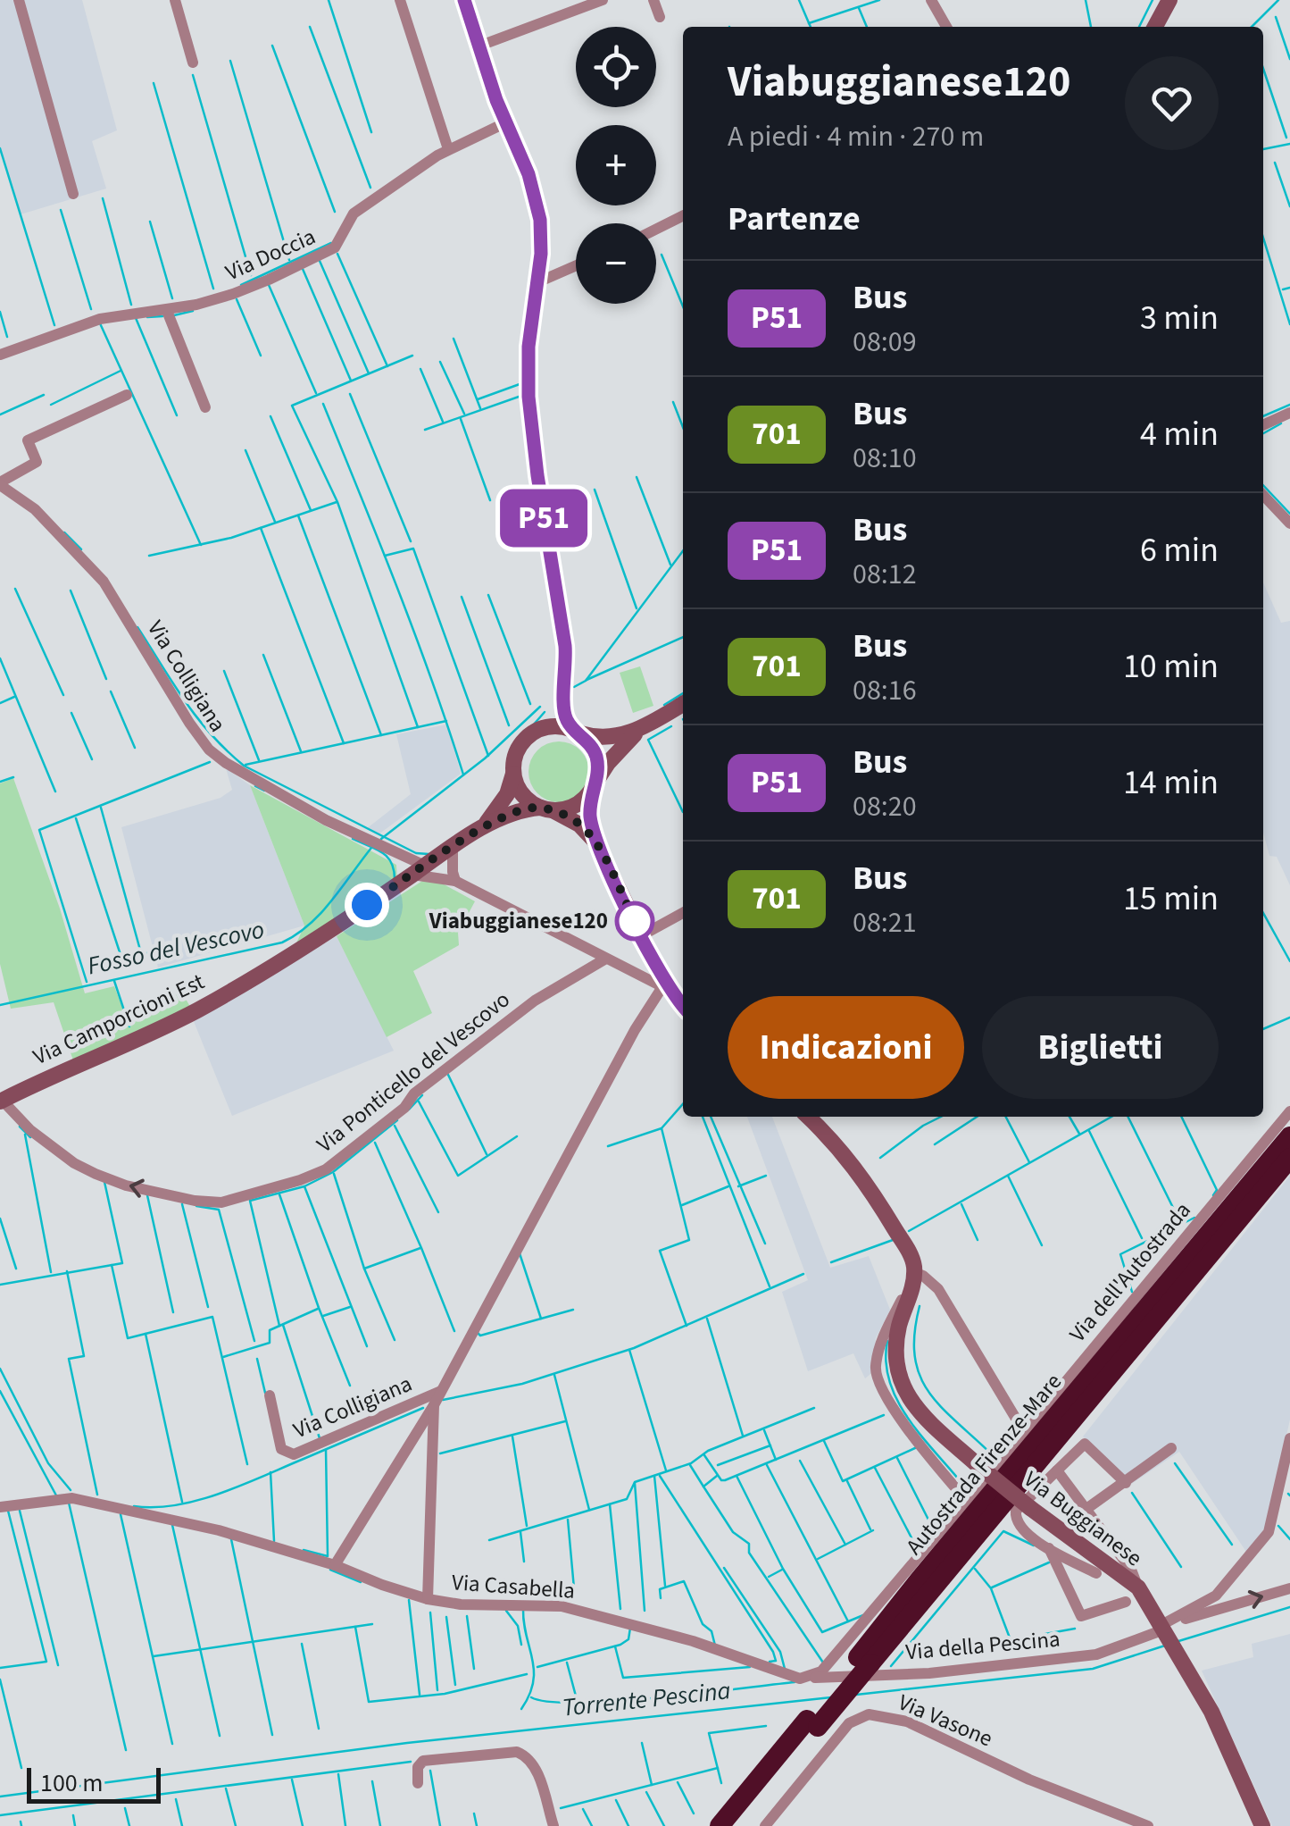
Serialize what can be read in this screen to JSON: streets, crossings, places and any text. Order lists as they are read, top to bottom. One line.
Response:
{"streets":{"highway":["Autostrada Firenze-Mare"],"main road":["Via Camporcioni Est","Via Buggianese"],"street":["Via Doccia","Via Colligiana","Via Ponticello del Vescovo","Via dell'Autostrada","Via Casabella","Via della Pescina","Via Vasone"]},"crossings":[["Via Colligiana","Via Camporcioni Est"],["Via Colligiana","Via Casabella"],["Via Camporcioni Est","Via Ponticello del Vescovo"],["Via Buggianese","Via della Pescina"],["Via Casabella","Via della Pescina"]],"one_way":["Via Ponticello del Vescovo"],"water":["Fosso del Vescovo","Torrente Pescina"],"places":["Viabuggianese120"],"lines":["bus line P51"],"scale_bar":"100 m","page":{"on_map":"P51","map_buttons":["+","−"],"heading":[["Viabuggianese120","A piedi · 4 min · 270 m"],"Partenze"],"list":[{"mark":"P51","name":"Bus","note":"08:09","value":"3 min"},{"mark":"701","name":"Bus","note":"08:10","value":"4 min"},{"mark":"P51","name":"Bus","note":"08:12","value":"6 min"},{"mark":"701","name":"Bus","note":"08:16","value":"10 min"},{"mark":"P51","name":"Bus","note":"08:20","value":"14 min"},{"mark":"701","name":"Bus","note":"08:21","value":"15 min"}],"buttons":["Indicazioni","Biglietti"],"scale":"100 m"}}
